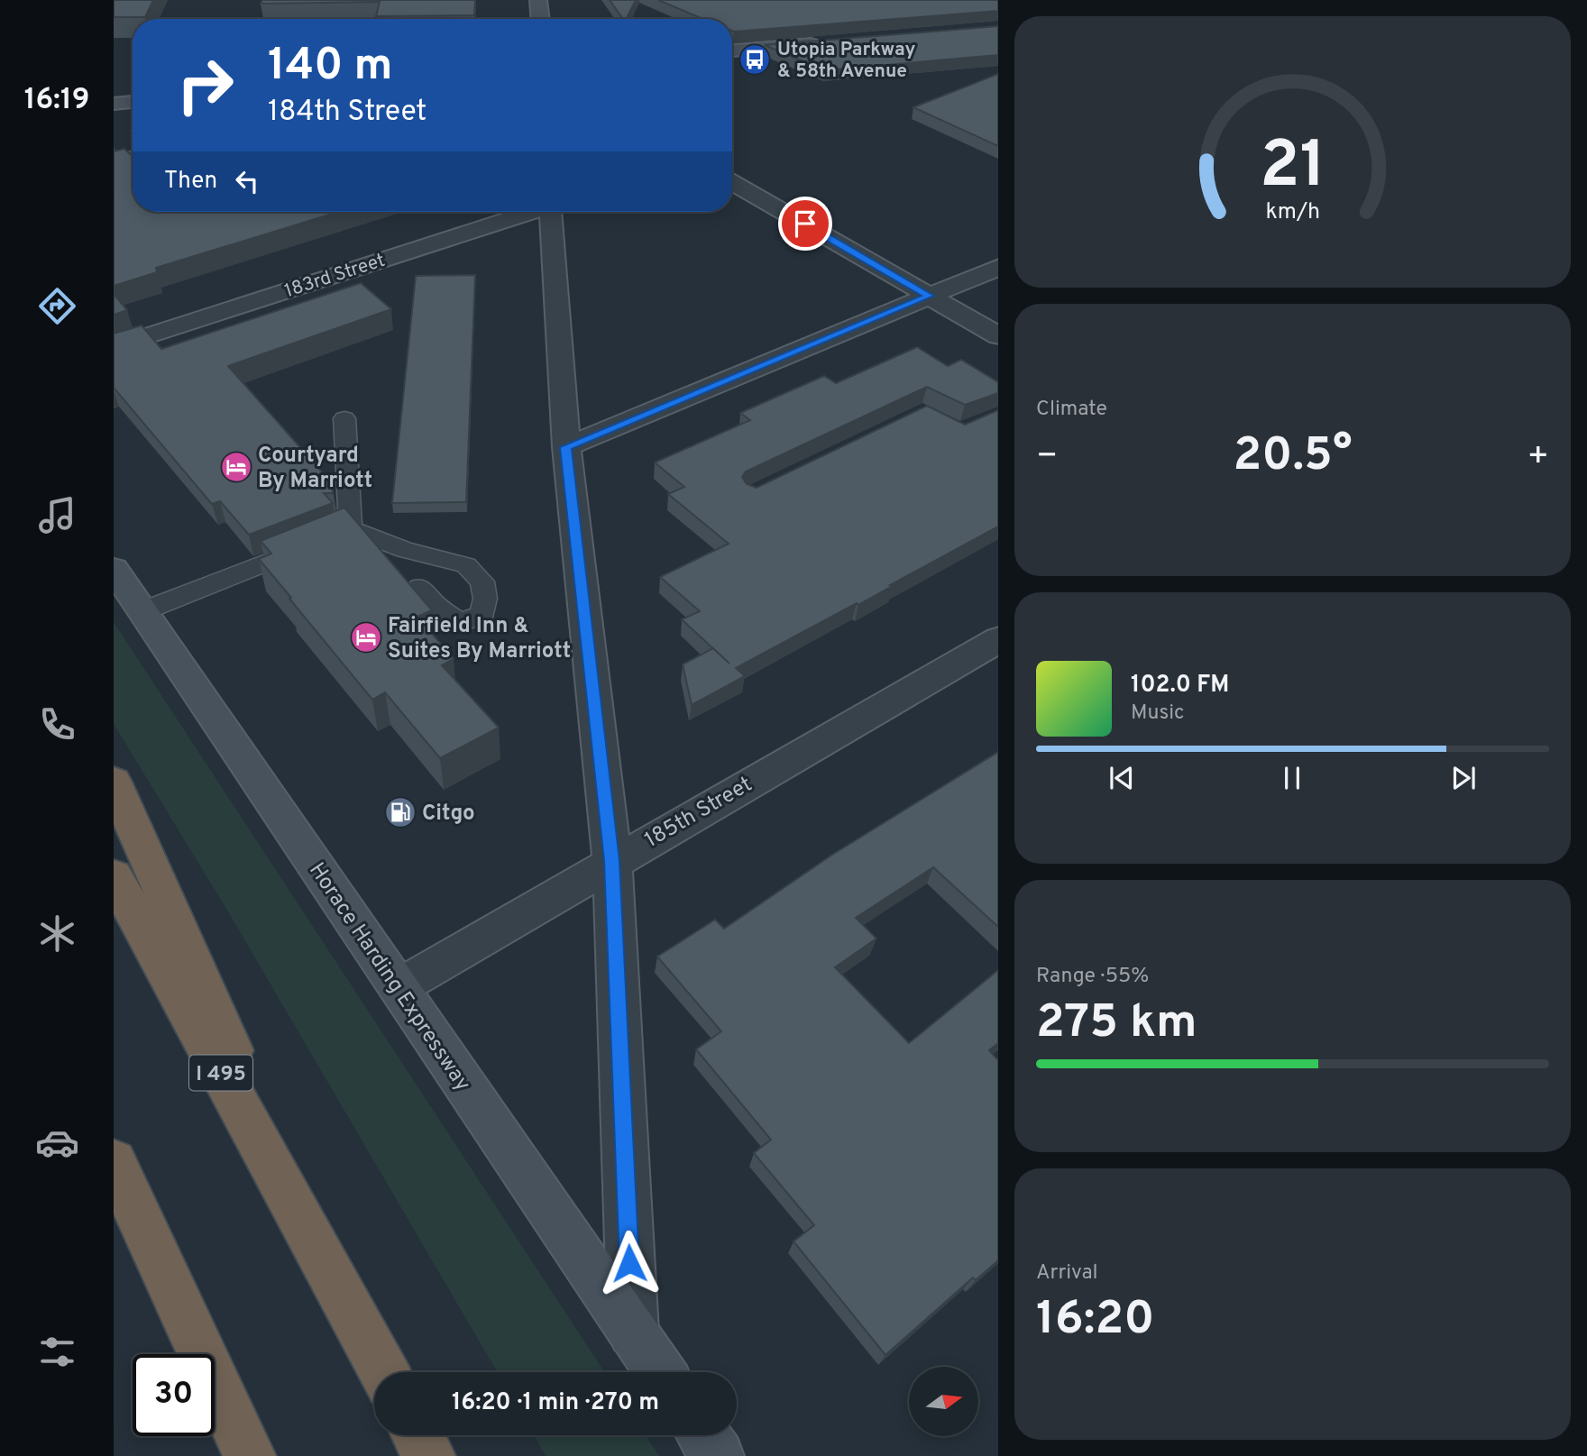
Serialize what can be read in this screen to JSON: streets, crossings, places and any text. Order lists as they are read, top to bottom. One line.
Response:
{"streets":{"highway":["I 495"],"main road":["Horace Harding Expressway"],"street":["183rd Street","185th Street"]},"crossings":[["185th Street","Horace Harding Expressway"]],"places":{"bus stop":["Utopia Parkway & 58th Avenue"],"hotel":["Courtyard By Marriott","Fairfield Inn & Suites By Marriott"],"fuel station":["Citgo"]},"north":"right","page":{"tabs":"16:19","turn":["140 m","184th Street"],"then":"Then","tile":["Climate",["Range · 55%","275 km"],["Arrival","16:20"]],"heat":["−","20.5°","+"],"song":["102.0 FM","Music"],"limit":"30","trip":"16:20 · 1 min · 270 m","gauge":["21","km/h"]}}
